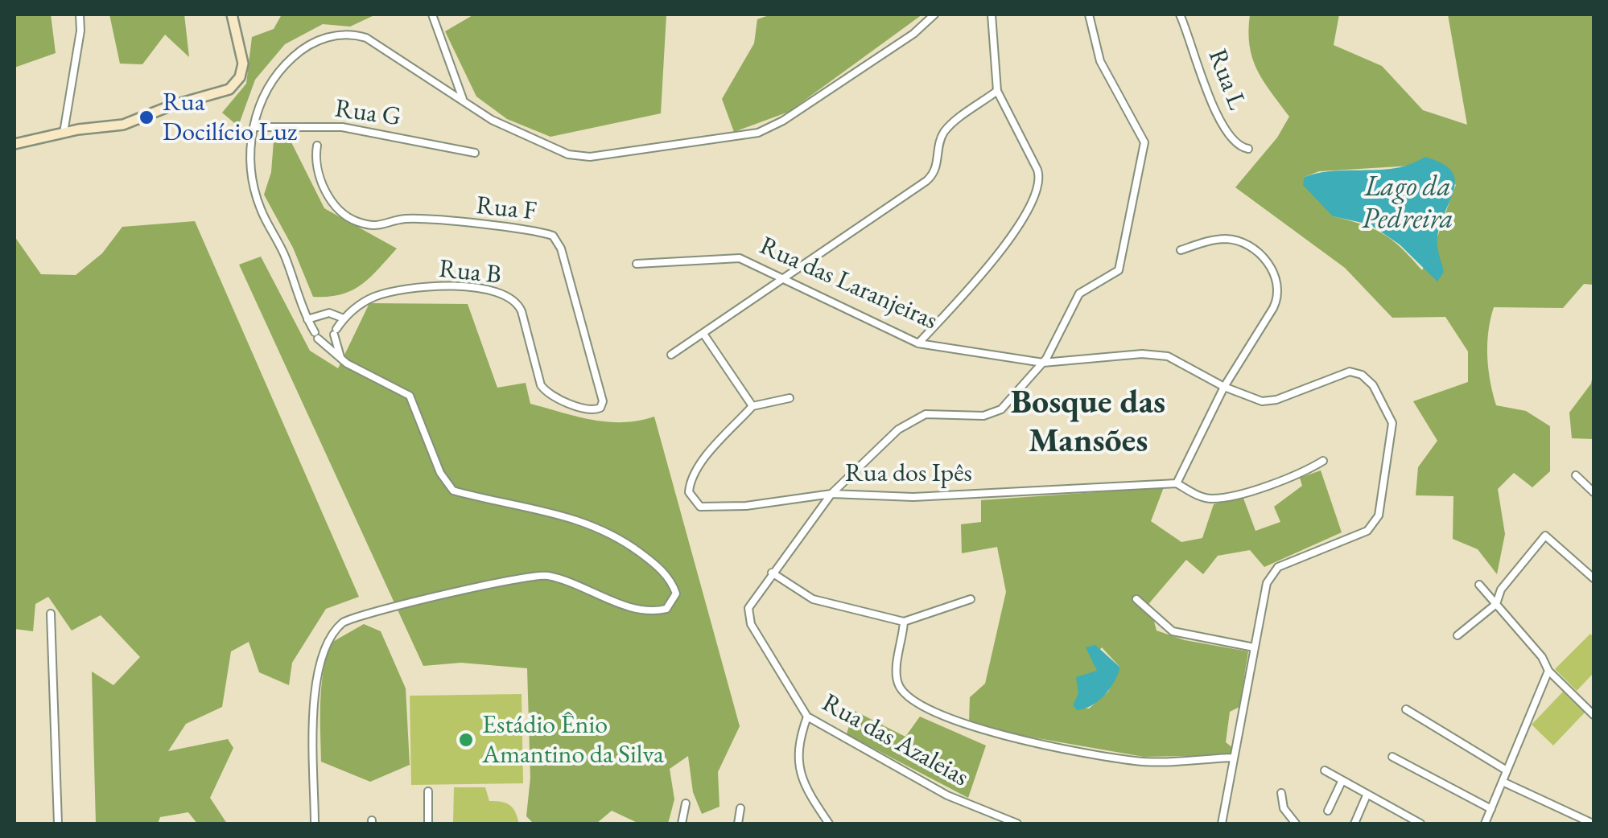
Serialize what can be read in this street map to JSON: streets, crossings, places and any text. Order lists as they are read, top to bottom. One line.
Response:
{"streets":{"street":["Rua L","Rua G","Rua F","Rua B","Rua das Laranjeiras","Rua dos Ipês","Rua das Azaleias"]},"crossings":[["Rua F","Rua B"],["Rua das Laranjeiras","Rua das Azaleias"],["Rua dos Ipês","Rua das Azaleias"]],"districts":["Bosque das Mansões"],"water":["Lago da Pedreira"],"places":["Rua Docilício Luz","Estádio Ênio Amantino da Silva"]}
